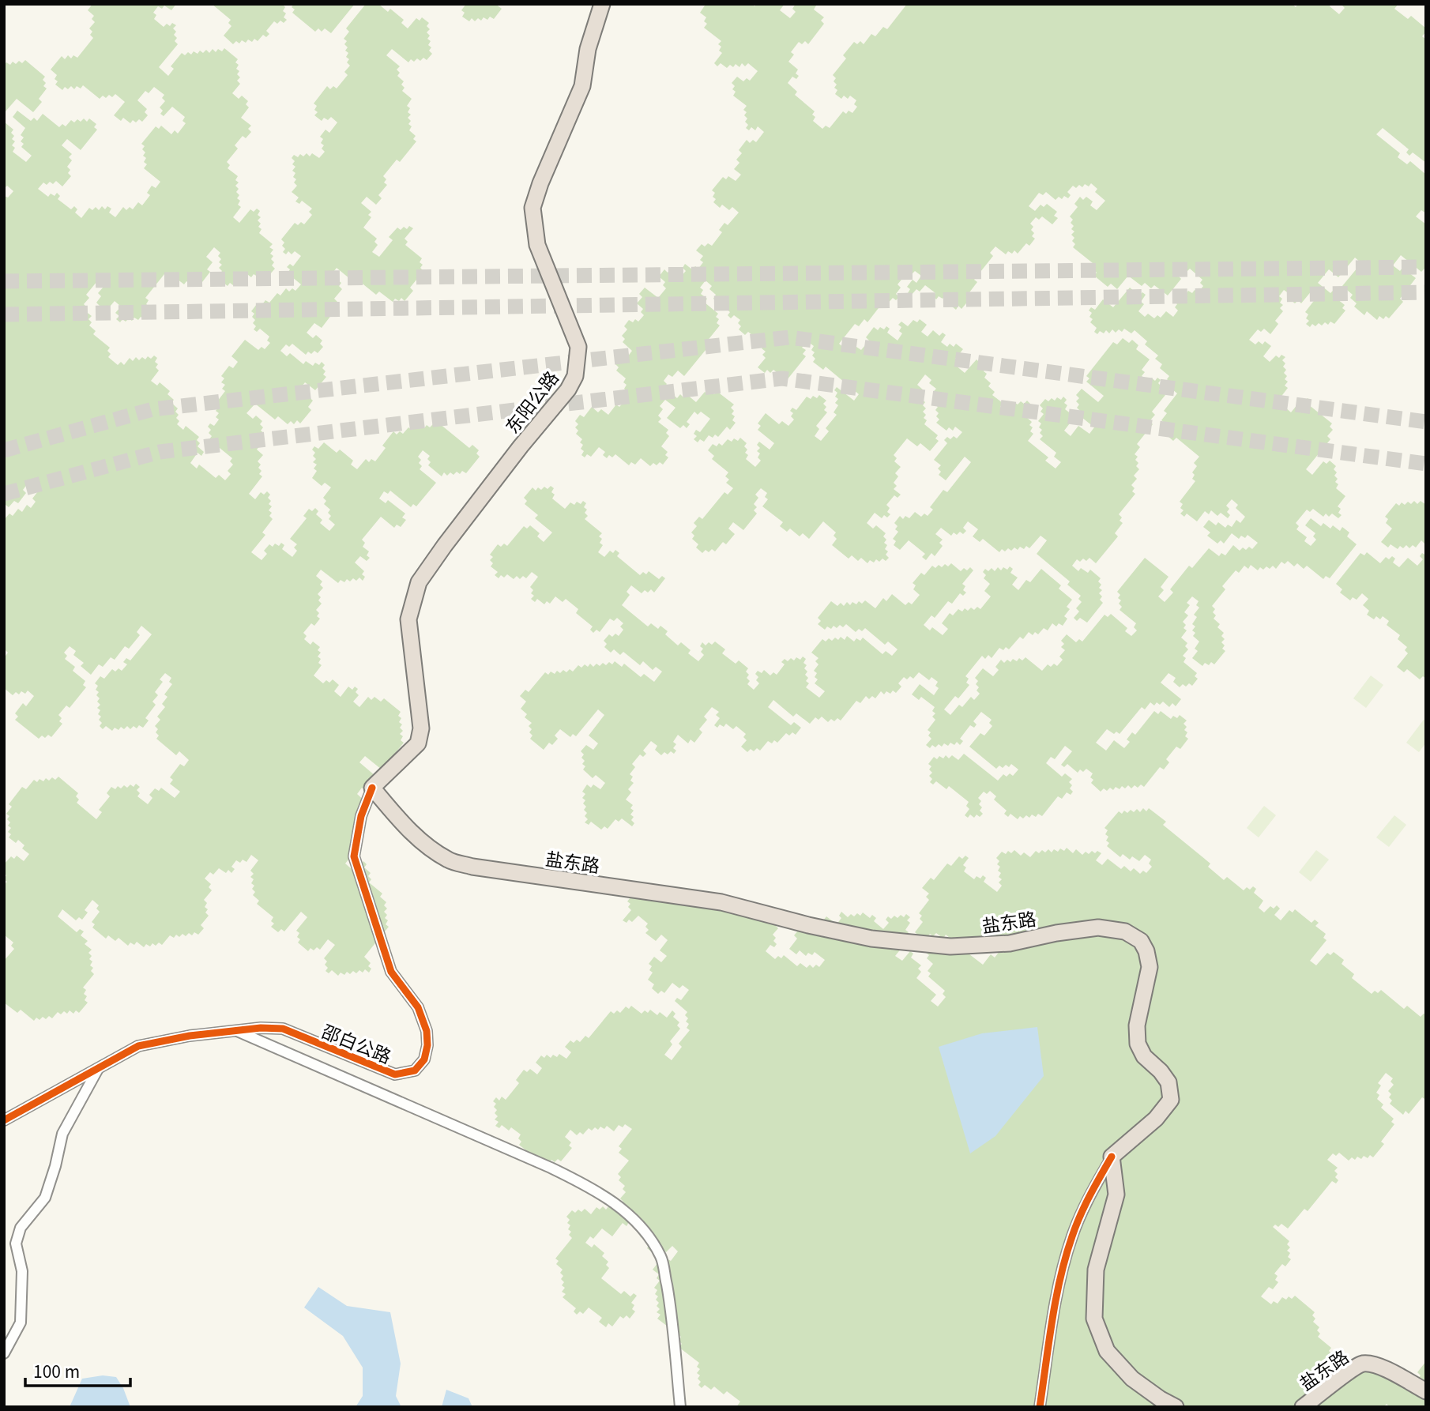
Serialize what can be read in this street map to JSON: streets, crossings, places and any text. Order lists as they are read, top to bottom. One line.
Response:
{"streets":{"highway":["东阳公路","盐东路"],"street":["邵白公路"]},"crossings":[["东阳公路","盐东路"],["东阳公路","邵白公路"],["盐东路","邵白公路"]],"scale_bar":"100 m"}
